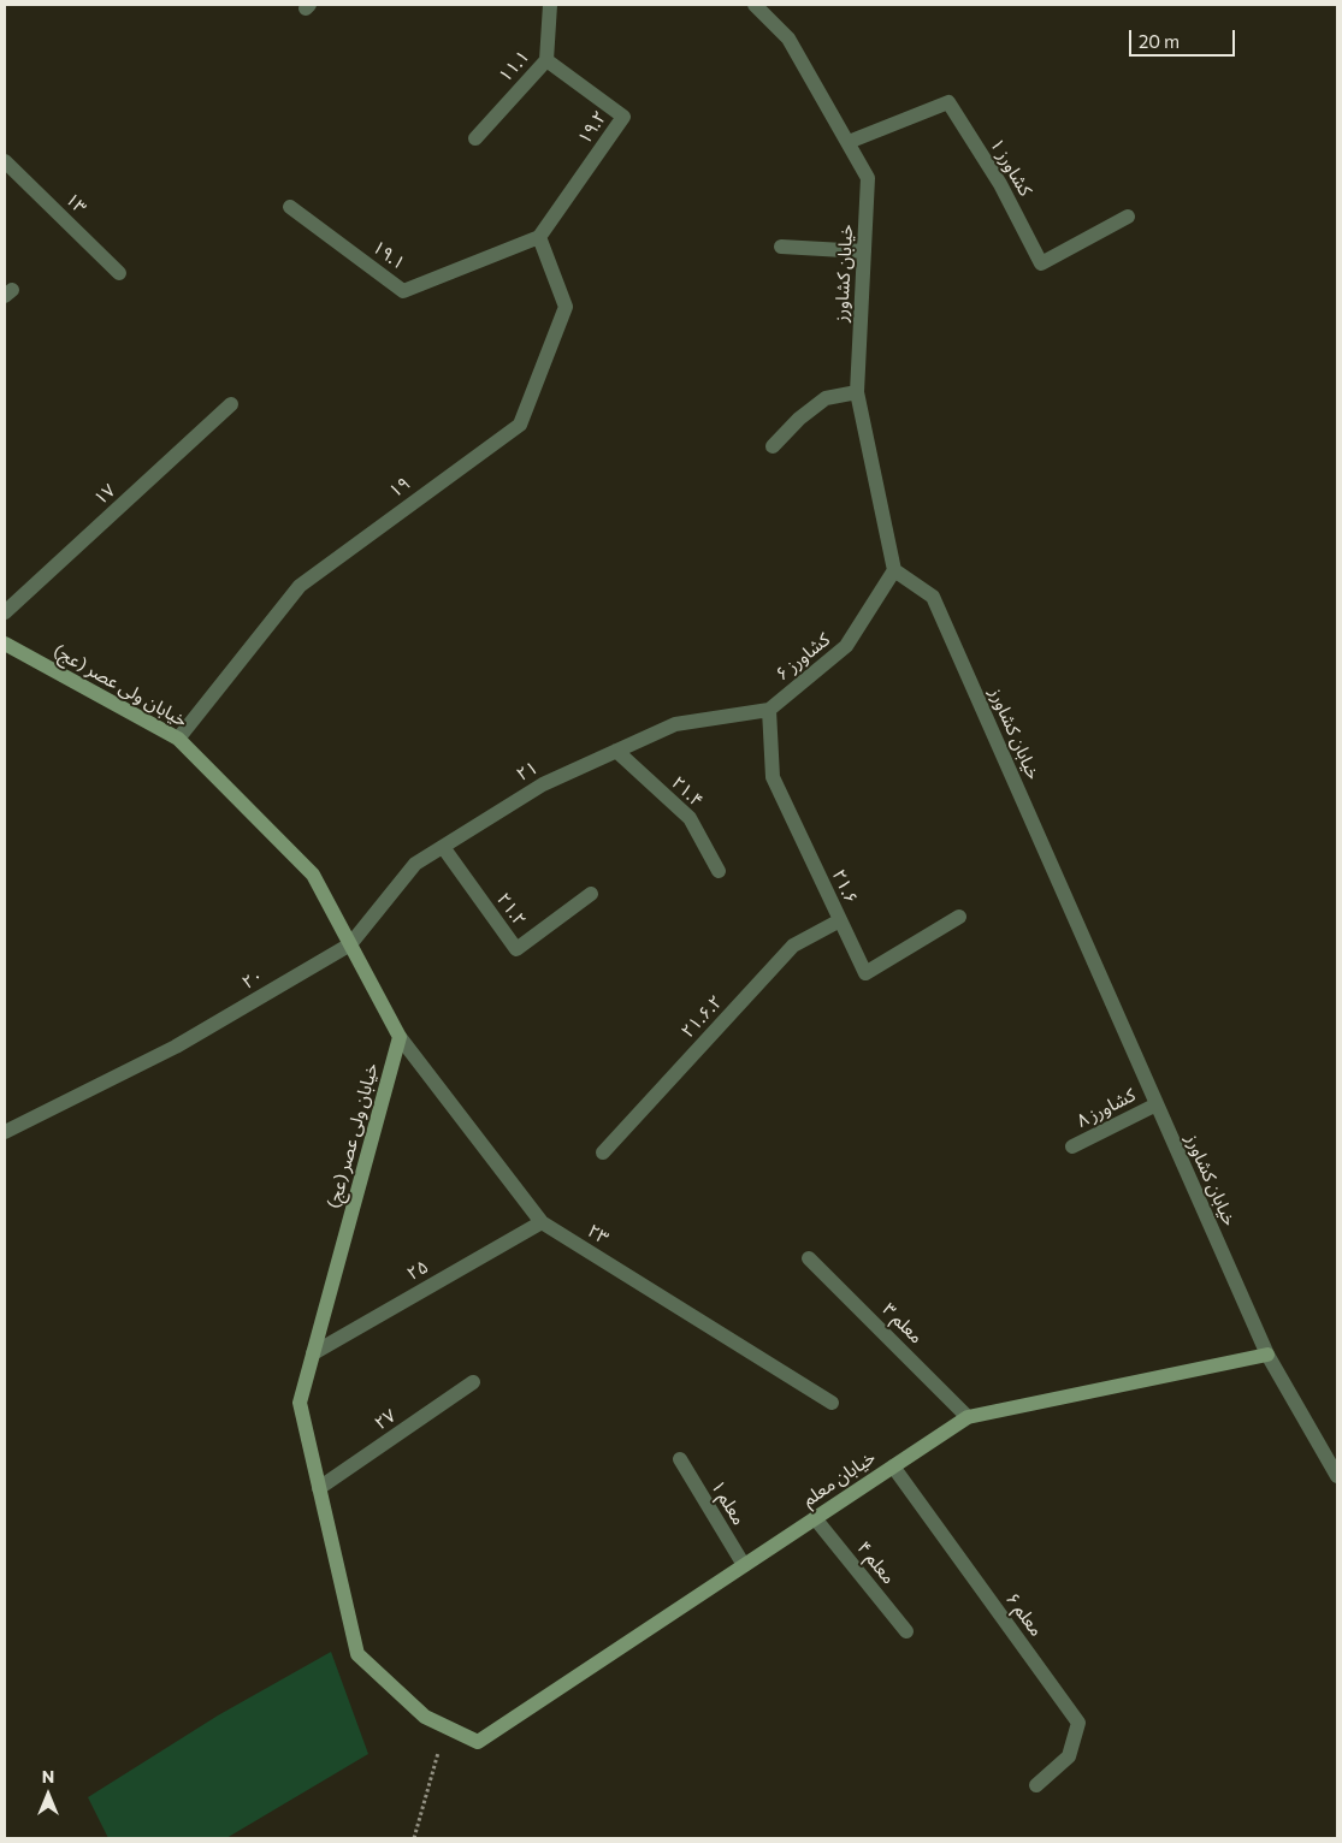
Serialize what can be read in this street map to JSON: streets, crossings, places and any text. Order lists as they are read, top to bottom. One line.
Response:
{"streets":{"street":["۱۱.۱","۱۹.۲","۱ کشاورز","۱۳","۱۹.۱","خیابان کشاورز","۱۹","۱۷","۶ کشاورز","خیابان ولی عصر (عج)","۲۱","۲۱.۴","۲۱.۶","۲۱.۲","۲۰","۲۱.۶.۲","۸ کشاورز","۲۳","۲۵","۳ معلم","۲۷","خیابان معلم","۱ معلم","۴ معلم","۶ معلم"]},"crossings":[["۱۱.۱","۱۹.۲"],["۱۹.۲","۱۹.۱"],["۱۹.۲","۱۹"],["۱ کشاورز","خیابان کشاورز"],["۱۹.۱","۱۹"],["خیابان کشاورز","۶ کشاورز"],["خیابان کشاورز","۸ کشاورز"],["خیابان کشاورز","خیابان معلم"],["۱۹","خیابان ولی عصر (عج)"],["۶ کشاورز","۲۱"],["۶ کشاورز","۲۱.۶"],["خیابان ولی عصر (عج)","۲۱"],["خیابان ولی عصر (عج)","۲۰"],["خیابان ولی عصر (عج)","۲۳"],["خیابان ولی عصر (عج)","۲۵"],["خیابان ولی عصر (عج)","۲۷"],["خیابان ولی عصر (عج)","خیابان معلم"],["۲۱","۲۱.۴"],["۲۱","۲۱.۶"],["۲۱","۲۱.۲"],["۲۱","۲۰"],["۲۱.۶","۲۱.۶.۲"],["۲۳","۲۵"],["۳ معلم","خیابان معلم"],["خیابان معلم","۱ معلم"],["خیابان معلم","۴ معلم"],["خیابان معلم","۶ معلم"]],"scale_bar":"20 m","north":"top"}
